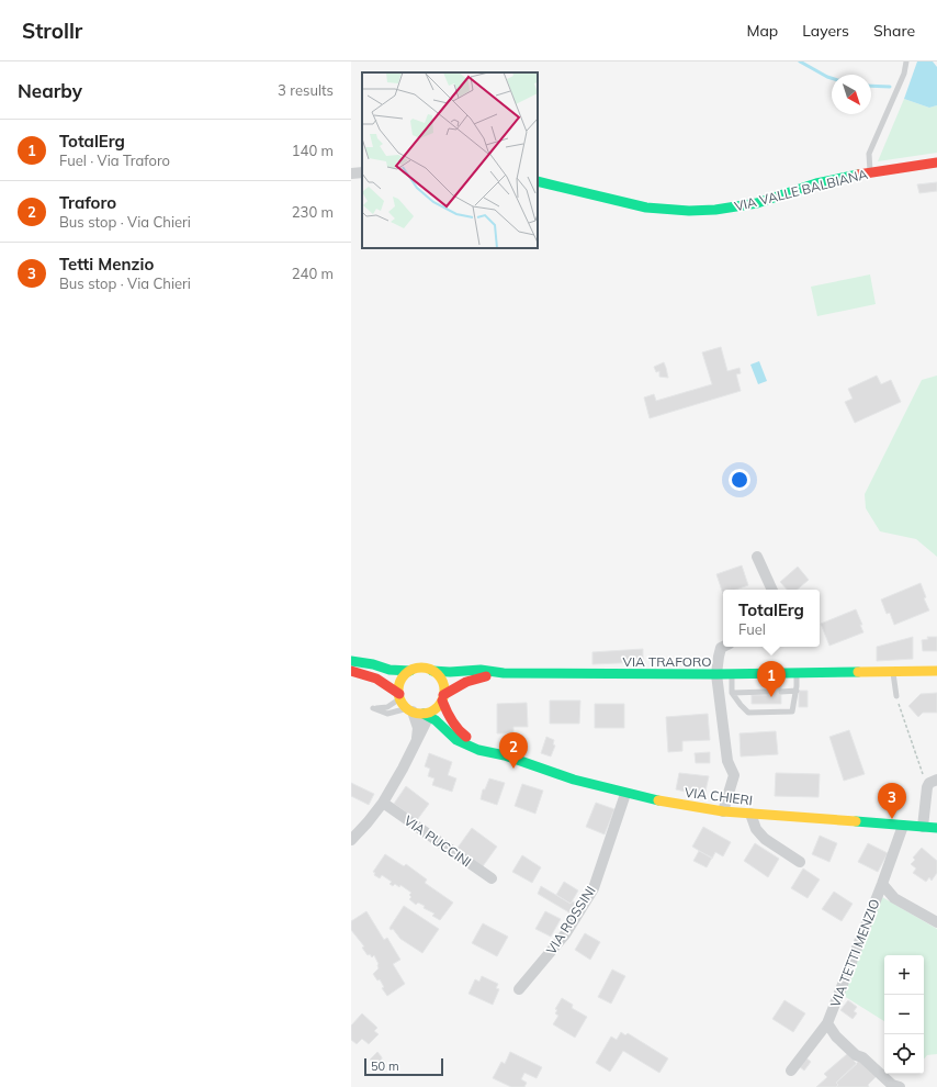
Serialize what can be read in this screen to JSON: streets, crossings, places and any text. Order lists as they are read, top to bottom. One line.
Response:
{"streets":{"main road":["VIA VALLE BALBIANA","VIA TRAFORO","VIA CHIERI"],"street":["VIA PUCCINI","VIA ROSSINI","VIA TETTI MENZIO"]},"crossings":[["VIA TRAFORO","VIA CHIERI"],["VIA CHIERI","VIA ROSSINI"],["VIA CHIERI","VIA TETTI MENZIO"]],"scale_bar":"50 m","north":"bottom right","page":{"header":"Strollr","nav":["Map","Layers","Share"],"heading":["Nearby","3 results"],"list":[{"mark":"1","name":"TotalErg","note":"Fuel · Via Traforo","value":"140 m"},{"mark":"2","name":"Traforo","note":"Bus stop · Via Chieri","value":"230 m"},{"mark":"3","name":"Tetti Menzio","note":"Bus stop · Via Chieri","value":"240 m"}],"popup":["TotalErg","Fuel"],"pins":["1","2","3"],"map_buttons":["+","−"],"scale":"50 m"}}
